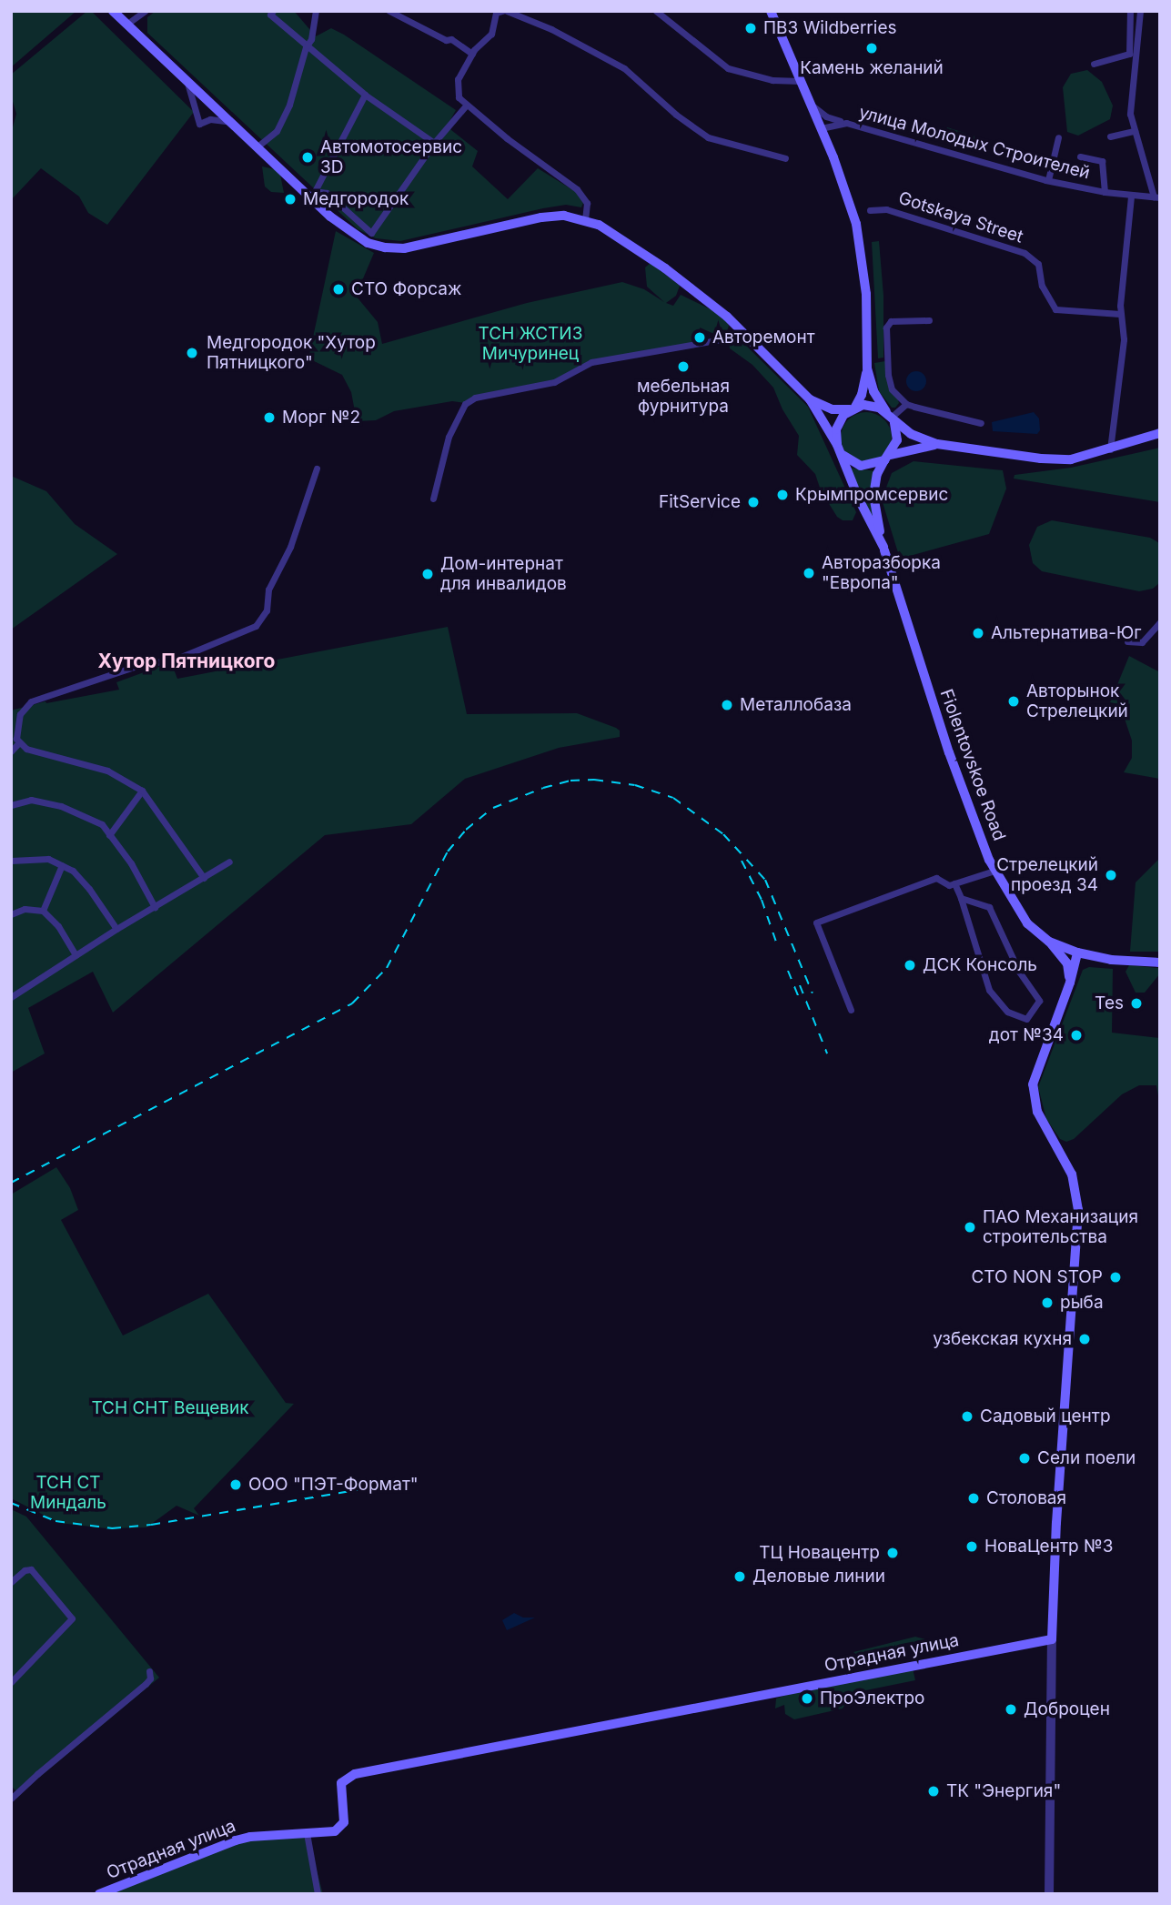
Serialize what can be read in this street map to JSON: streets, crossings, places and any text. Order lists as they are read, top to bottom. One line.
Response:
{"streets":{"main road":["Fiolentovskoe Road","Отрадная улица"],"street":["улица Молодых Строителей","Gotskaya Street"]},"districts":["Хутор Пятницкого"],"parks":["ТСН ЖСТИЗ Мичуринец","ТСН СНТ Вещевик","ТСН СТ Миндаль"],"places":["ПВЗ Wildberries","Камень желаний","Автомотосервис 3D","Медгородок","СТО Форсаж","Авторемонт","Медгородок \"Хутор Пятницкого\"","мебельная фурнитура","Морг №2","Крымпромсервис","FitService","Авторазборка \"Европа\"","Дом-интернат для инвалидов","Альтернатива-Юг","Авторынок Стрелецкий","Металлобаза","Стрелецкий проезд 34","ДСК Консоль","Tes","дот №34","ПАО Механизация строительства","СТО NON STOP","рыба","узбекская кухня","Садовый центр","Сели поели","ООО \"ПЭТ-Формат\"","Столовая","НоваЦентр №3","ТЦ Новацентр","Деловые линии","ПроЭлектро","Доброцен","ТК \"Энергия\""]}
